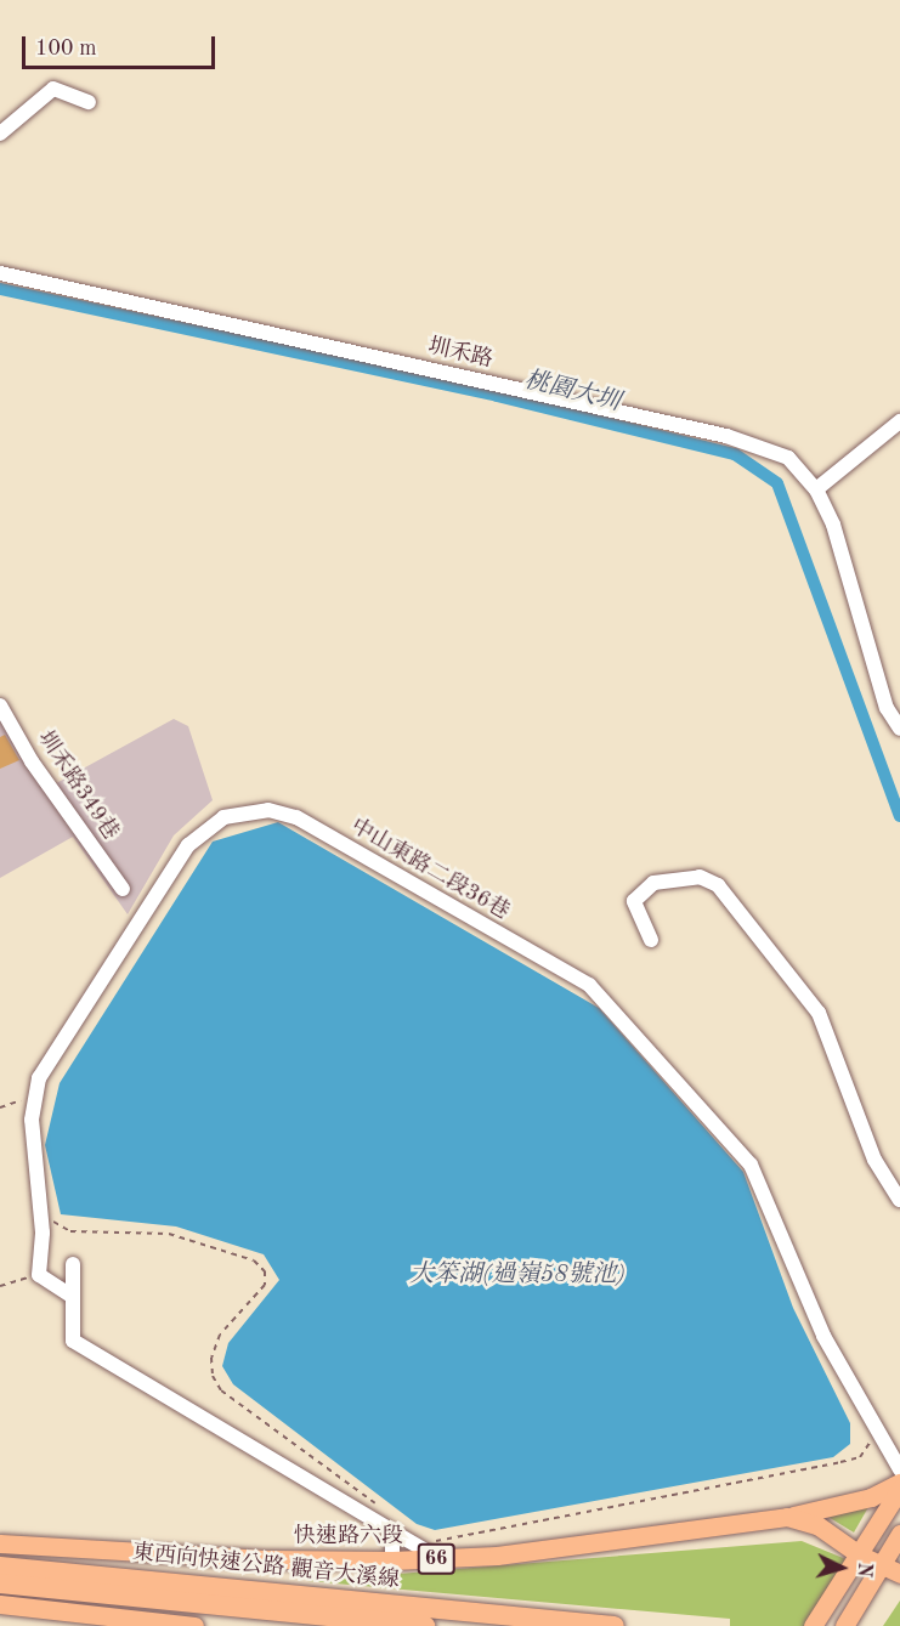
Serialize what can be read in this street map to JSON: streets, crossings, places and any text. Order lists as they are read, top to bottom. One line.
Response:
{"streets":{"highway":["66","東西向快速公路 觀音大溪線"],"main road":["快速路六段"],"street":["圳禾路","圳禾路349巷","中山東路二段36巷"]},"crossings":[["快速路六段","66"]],"water":["桃園大圳","大笨湖(過嶺58號池)"],"scale_bar":"100 m","north":"right"}
